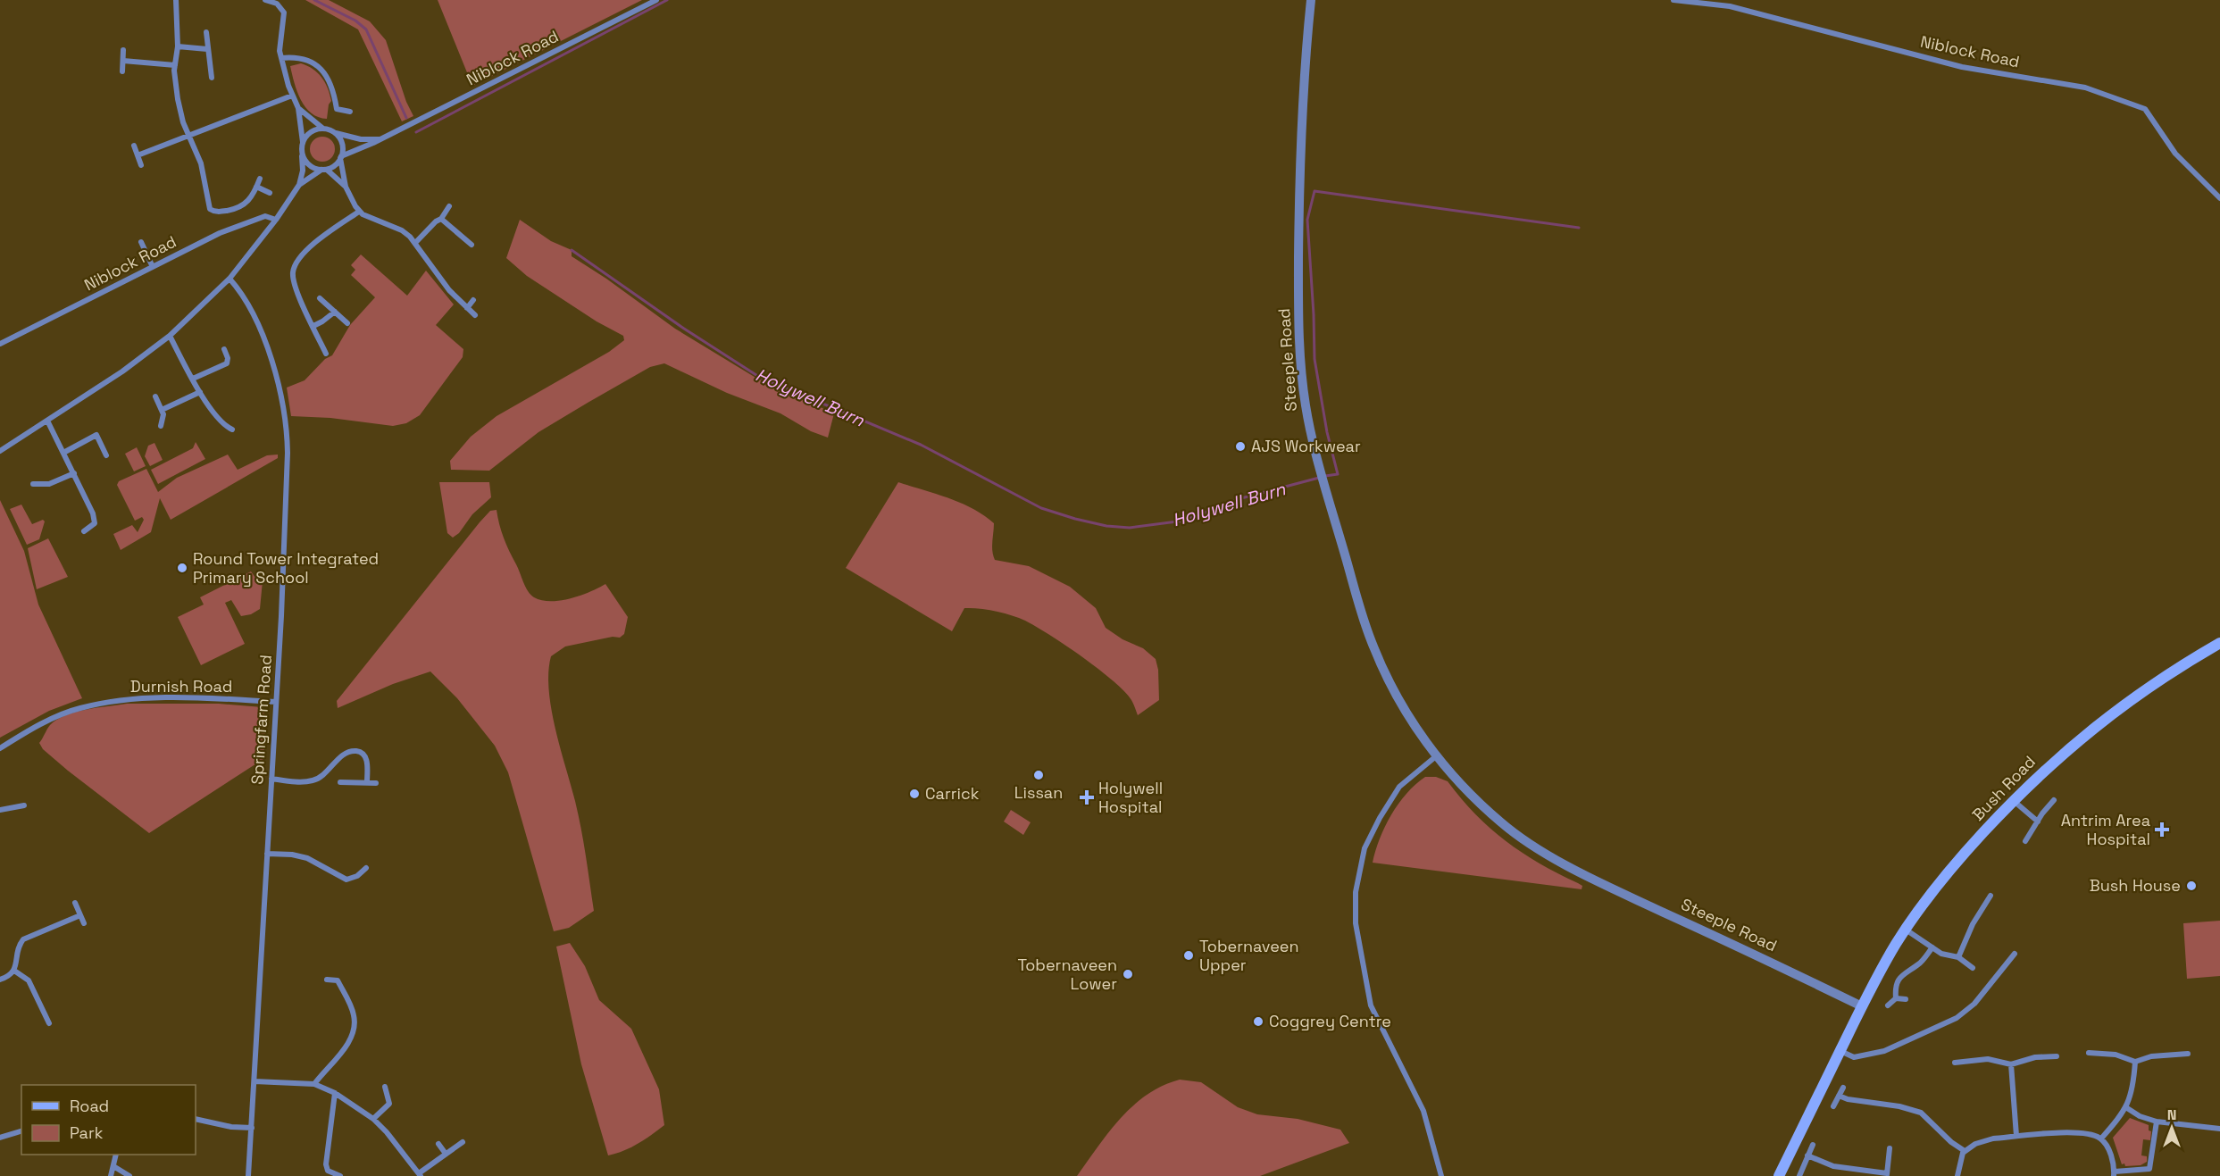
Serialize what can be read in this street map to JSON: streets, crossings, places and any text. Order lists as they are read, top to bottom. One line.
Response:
{"streets":{"main road":["Bush Road"],"street":["Niblock Road","Steeple Road","Durnish Road","Springfarm Road"]},"crossings":[["Steeple Road","Bush Road"],["Durnish Road","Springfarm Road"]],"water":["Holywell Burn"],"places":{"other":["AJS Workwear","Round Tower Integrated Primary School","Lissan","Carrick","Bush House","Tobernaveen Upper","Tobernaveen Lower","Coggrey Centre"],"health":["Holywell Hospital","Antrim Area Hospital"]},"legend":["Road","Park"],"north":"top"}
